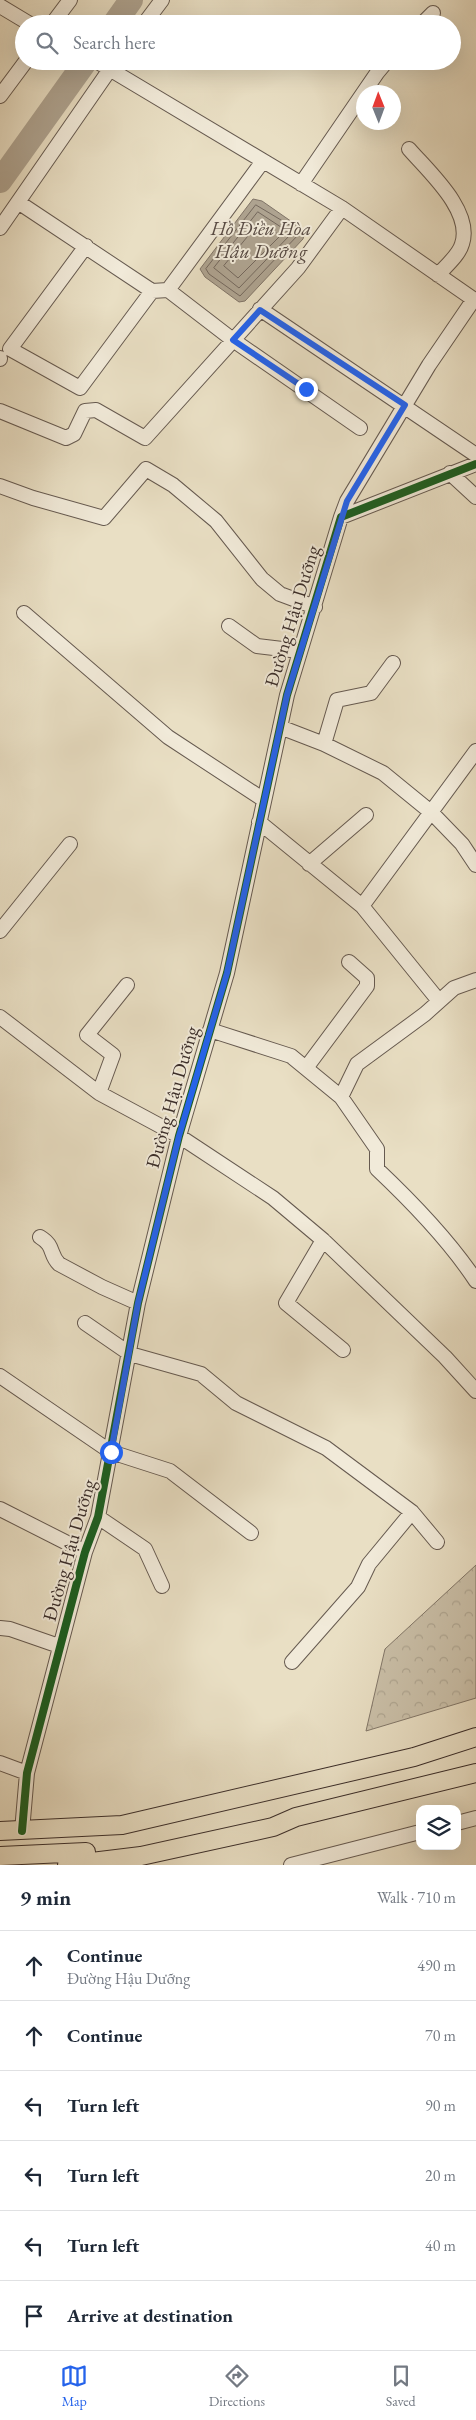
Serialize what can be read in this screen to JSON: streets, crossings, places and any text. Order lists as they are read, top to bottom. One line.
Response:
{"streets":{"street":["Đường Hậu Dưỡng"]},"water":["Hồ Điều Hòa Hậu Dưỡng"],"north":"top","page":{"search":"Search here","heading":["9 min","Walk · 710 m"],"list":[["Continue","Đường Hậu Dưỡng","490 m"],["Continue","70 m"],["Turn left","90 m"],["Turn left","20 m"],["Turn left","40 m"],"Arrive at destination"],"nav":["Map","Directions","Saved"]}}
